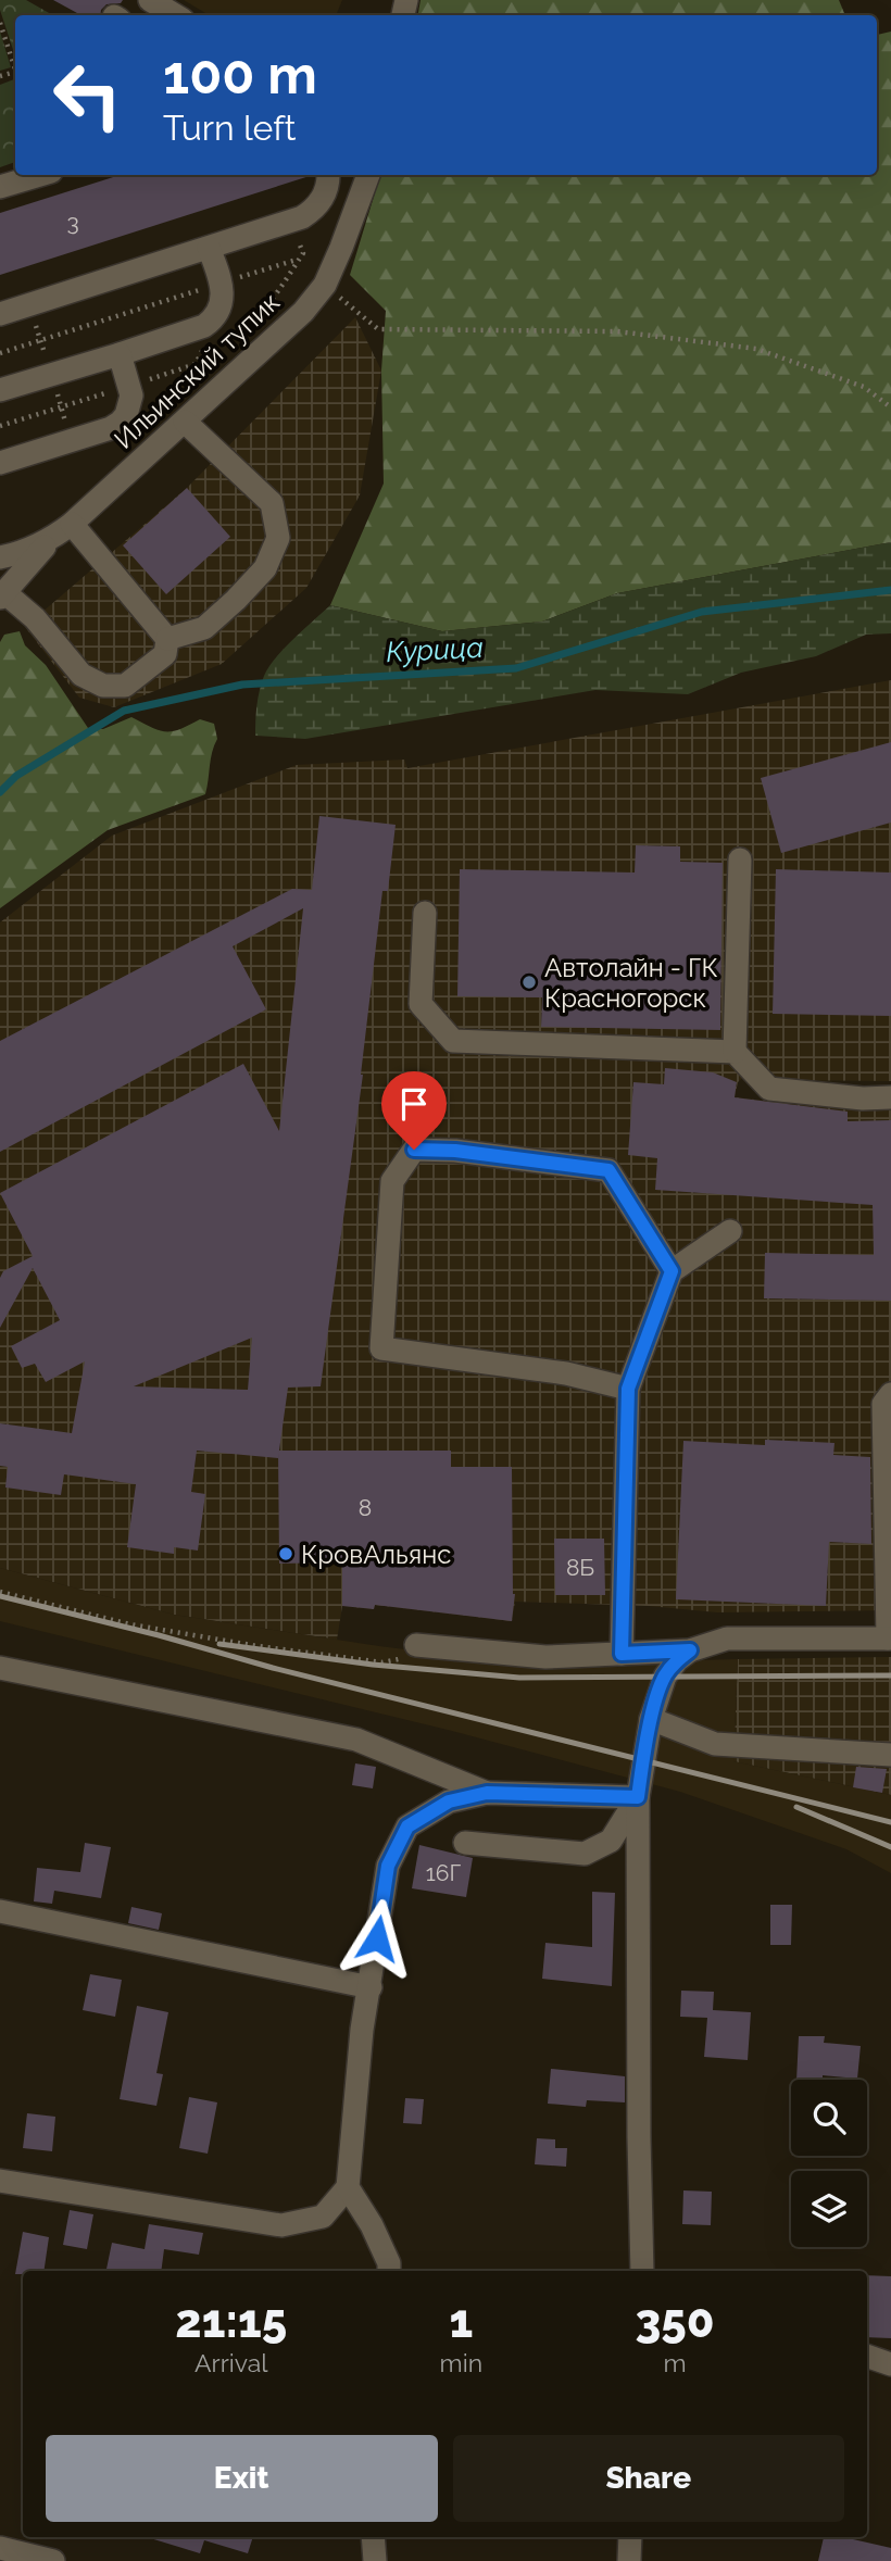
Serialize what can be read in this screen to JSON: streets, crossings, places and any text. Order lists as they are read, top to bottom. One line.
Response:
{"streets":{"street":["Ильинский тупик"]},"water":["Курица"],"places":["Автолайн - ГК Красногорск","КровАльянс"],"house_numbers":["3","8","8Б","16Г"],"page":{"turn":["100 m","Turn left"],"eta":["21:15","Arrival","1","min","350","m"],"buttons":["Exit","Share"]}}
